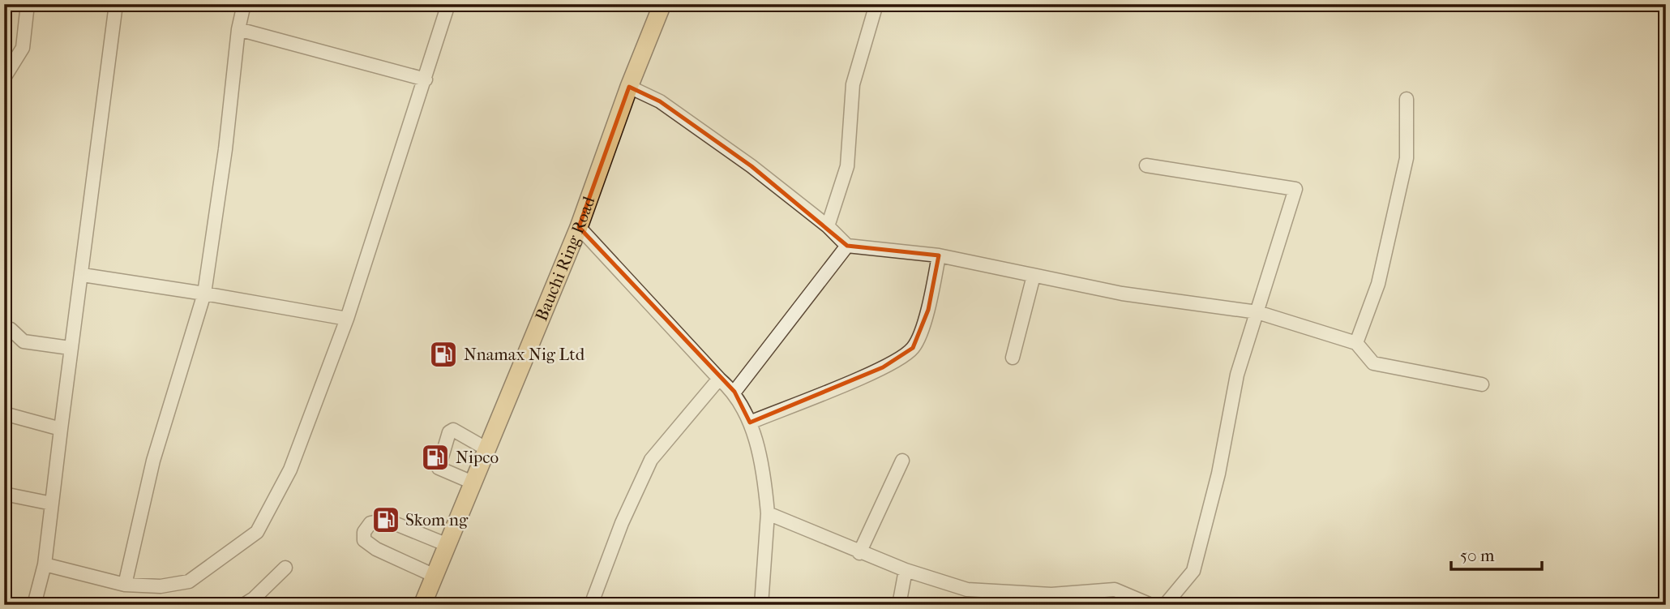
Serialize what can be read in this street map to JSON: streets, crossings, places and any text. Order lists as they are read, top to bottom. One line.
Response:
{"streets":{"main road":["Bauchi Ring Road"]},"places":{"fuel station":["Nnamax Nig Ltd","Nipco","Skom ng"]},"scale_bar":"50 m"}
